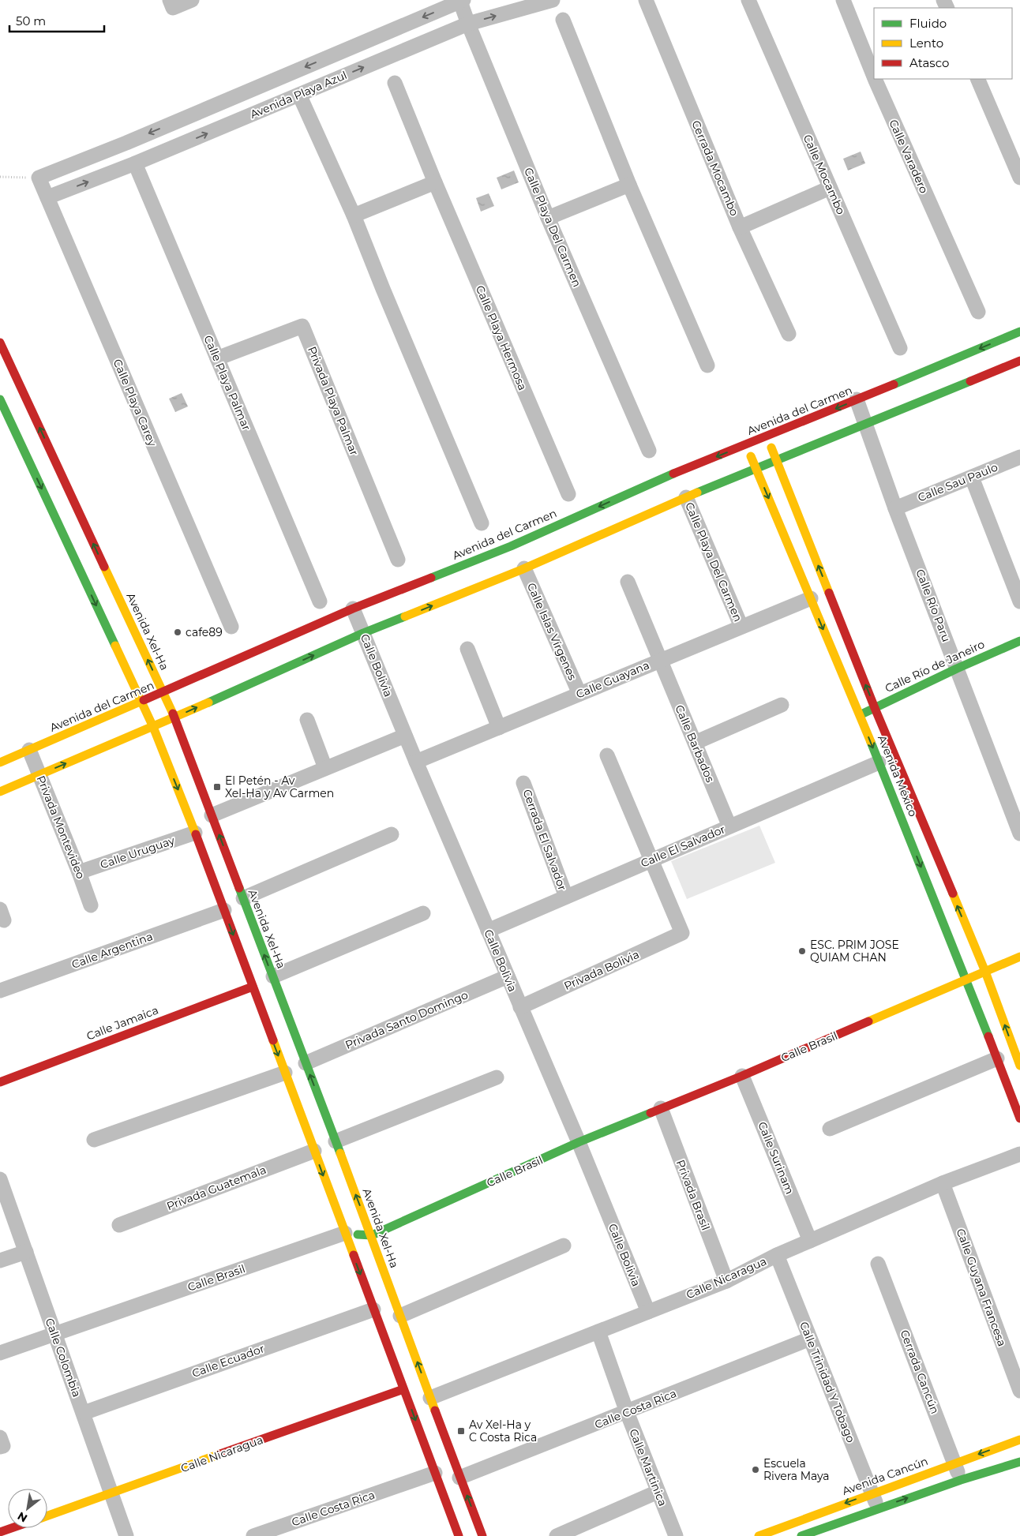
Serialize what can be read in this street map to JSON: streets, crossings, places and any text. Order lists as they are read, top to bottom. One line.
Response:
{"streets":{"street":["Avenida Playa Azul","Calle Varadero","Cerrada Mocambo","Calle Mocambo","Calle Playa Del Carmen","Calle Playa Hermosa","Calle Playa Palmar","Privada Playa Palmar","Calle Playa Carey","Avenida del Carmen","Calle Sau Paulo","Calle Río Paru","Avenida Xel-Ha","Calle Islas Vírgenes","Calle Bolivia","Calle Río de Janeiro","Calle Guayana","Calle Barbados","Avenida México","Privada Montevideo","Cerrada El Salvador","Calle El Salvador","Calle Uruguay","Calle Argentina","Privada Bolivia","Privada Santo Domingo","Calle Jamaica","Calle Brasil","Calle Surinam","Privada Guatemala","Privada Brasil","Calle Nicaragua","Calle Guyana Francesa","Calle Colombia","Calle Ecuador","Cerrada Cancún","Calle Trinidad Y Tobago","Calle Costa Rica","Calle Martinica","Avenida Cancún"]},"crossings":[["Avenida Playa Azul","Calle Playa Del Carmen"],["Avenida Playa Azul","Calle Playa Palmar"],["Avenida Playa Azul","Calle Playa Carey"],["Calle Playa Del Carmen","Calle Guayana"],["Calle Playa Palmar","Privada Playa Palmar"],["Avenida del Carmen","Calle Río Paru"],["Avenida del Carmen","Avenida Xel-Ha"],["Avenida del Carmen","Calle Bolivia"],["Avenida del Carmen","Avenida México"],["Avenida del Carmen","Privada Montevideo"],["Calle Sau Paulo","Calle Río Paru"],["Calle Río Paru","Calle Río de Janeiro"],["Avenida Xel-Ha","Privada Santo Domingo"],["Avenida Xel-Ha","Calle Brasil"],["Avenida Xel-Ha","Calle Nicaragua"],["Avenida Xel-Ha","Calle Costa Rica"],["Calle Islas Vírgenes","Calle Guayana"],["Calle Bolivia","Calle Guayana"],["Calle Bolivia","Calle El Salvador"],["Calle Bolivia","Privada Bolivia"],["Calle Bolivia","Privada Santo Domingo"],["Calle Bolivia","Calle Brasil"],["Calle Bolivia","Calle Nicaragua"],["Calle Río de Janeiro","Avenida México"],["Calle Guayana","Calle Barbados"],["Calle Guayana","Avenida México"],["Calle Barbados","Calle El Salvador"],["Avenida México","Calle El Salvador"],["Avenida México","Calle Brasil"],["Privada Montevideo","Calle Uruguay"],["Cerrada El Salvador","Calle El Salvador"],["Calle El Salvador","Privada Bolivia"],["Calle Brasil","Calle Surinam"],["Calle Brasil","Privada Brasil"],["Calle Brasil","Calle Colombia"],["Calle Surinam","Calle Nicaragua"],["Privada Brasil","Calle Nicaragua"],["Calle Nicaragua","Calle Guyana Francesa"],["Calle Nicaragua","Calle Colombia"],["Calle Nicaragua","Calle Trinidad Y Tobago"],["Calle Nicaragua","Calle Martinica"],["Calle Colombia","Calle Ecuador"],["Cerrada Cancún","Avenida Cancún"],["Calle Trinidad Y Tobago","Calle Costa Rica"],["Calle Trinidad Y Tobago","Avenida Cancún"],["Calle Costa Rica","Calle Martinica"]],"places":{"other":["cafe89","ESC. PRIM JOSE QUIAM CHAN","Escuela Rivera Maya"],"transit":["El Petén - Av Xel-Ha y Av Carmen","Av Xel-Ha y C Costa Rica"]},"legend":["Fluido","Lento","Atasco"],"scale_bar":"50 m","north":"bottom left"}
